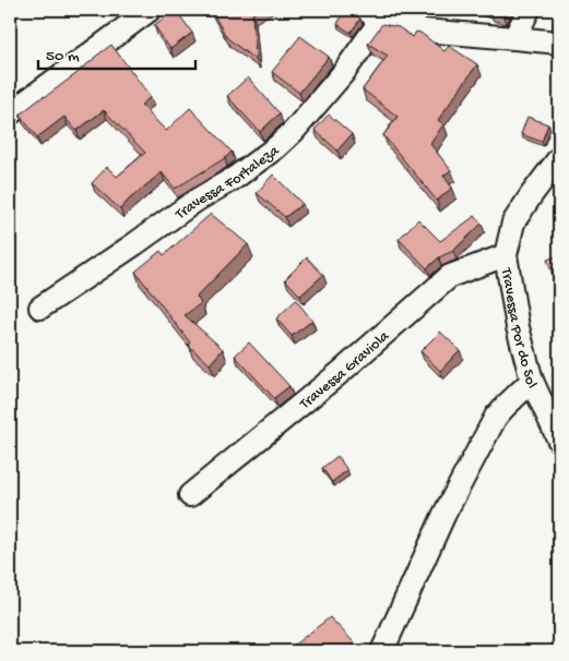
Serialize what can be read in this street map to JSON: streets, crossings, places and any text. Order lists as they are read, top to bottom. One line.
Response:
{"streets":{"street":["Travessa Fortaleza","Travessa Por do Sol","Travessa Graviola"]},"crossings":[["Travessa Por do Sol","Travessa Graviola"]],"scale_bar":"50 m"}
